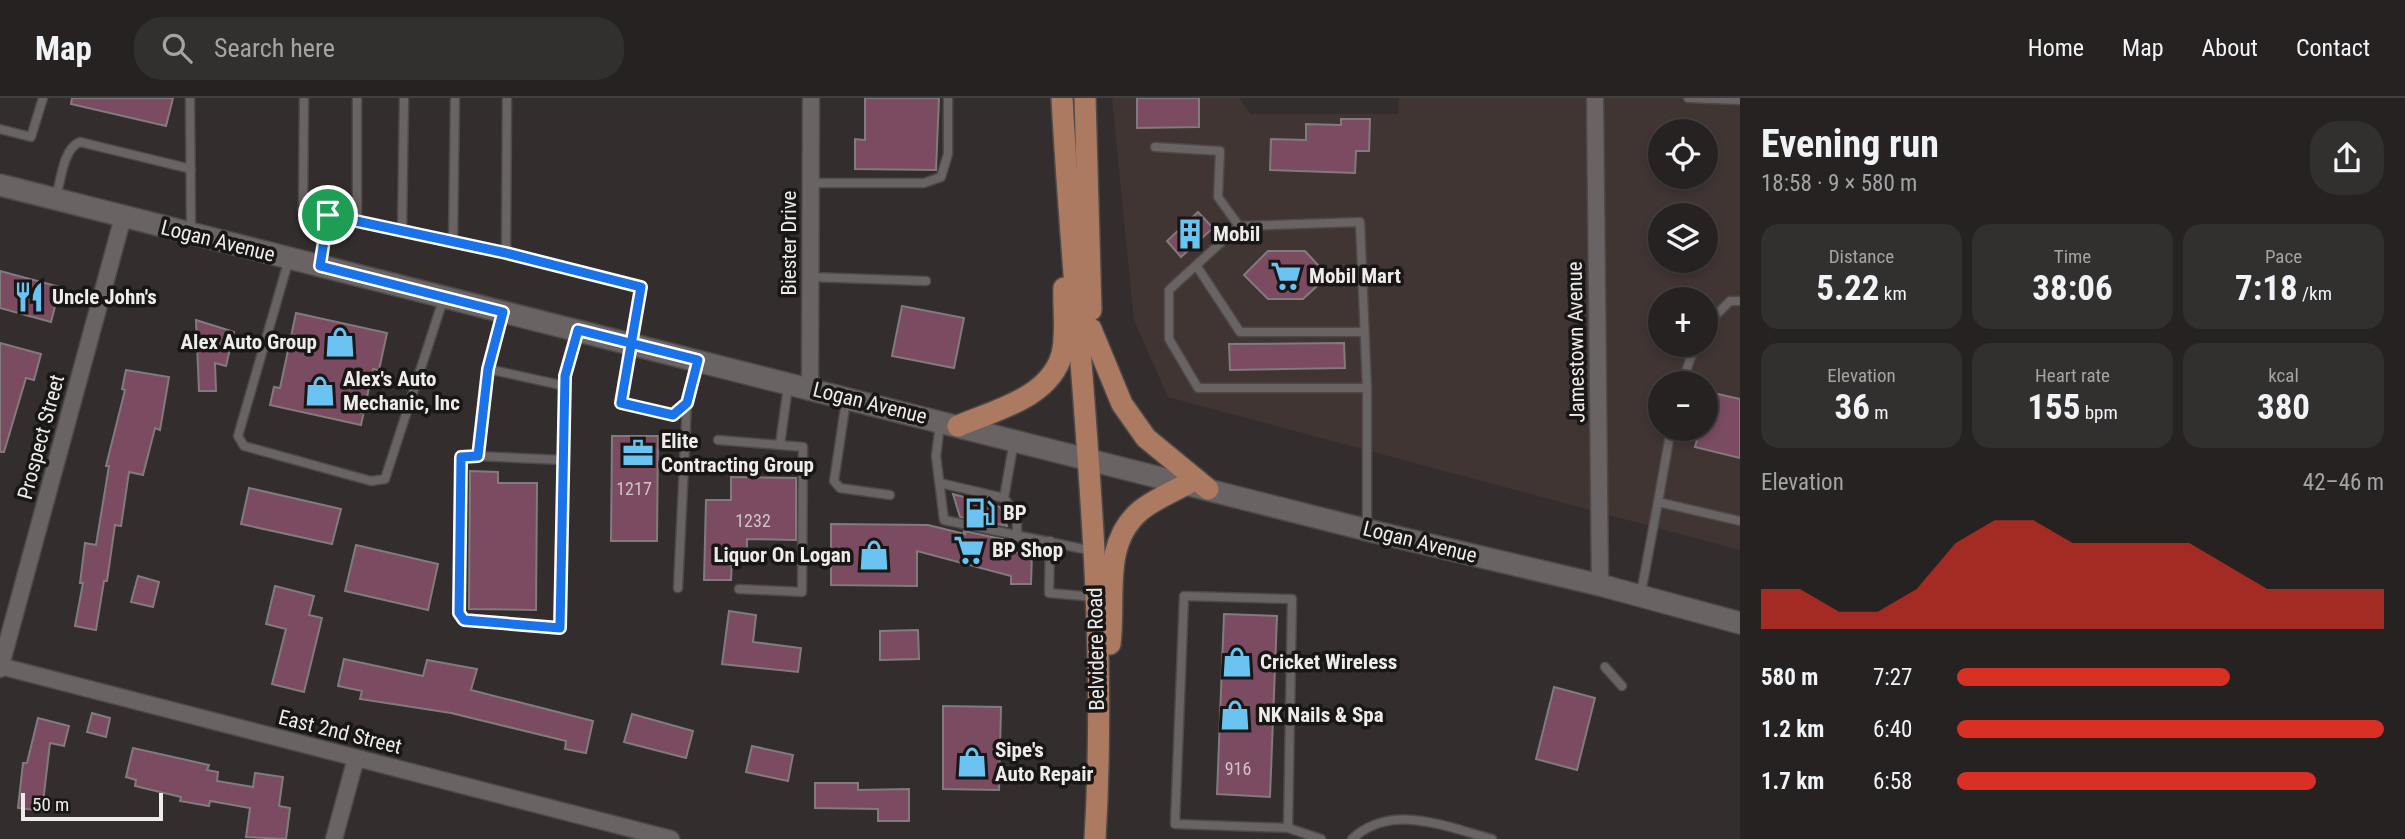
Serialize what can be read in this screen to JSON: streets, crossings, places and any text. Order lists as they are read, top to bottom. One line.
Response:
{"streets":{"main road":["Logan Avenue","Belvidere Road"],"street":["Biester Drive","Jamestown Avenue","Prospect Street","East 2nd Street"]},"crossings":[["Logan Avenue","Biester Drive"],["Logan Avenue","Jamestown Avenue"],["Logan Avenue","Prospect Street"],["Logan Avenue","Belvidere Road"],["Prospect Street","East 2nd Street"]],"places":{"building":["Mobil"],"supermarket":["Mobil Mart","BP Shop"],"restaurant":["Uncle John's"],"shop":["Alex Auto Group","Alex's Auto Mechanic, Inc","Liquor On Logan","Cricket Wireless","NK Nails & Spa","Sipe's Auto Repair"],"office":["Elite Contracting Group"],"fuel station":["BP"]},"house_numbers":["1217","1232","916"],"scale_bar":"50 m","page":{"header":"Map","search":"Search here","nav":["Home","Map","About","Contact"],"heading":["Evening run","18:58 · 9 × 580 m"],"map_buttons":["+","−"],"stats":[["Distance","5.22 km"],["Time","38:06"],["Pace","7:18 /km"],["Elevation","36 m"],["Heart rate","155 bpm"],["kcal","380"]],"chart":["Elevation","42–46 m"],"list":[{"name":"580 m","note":"7:27"},{"name":"1.2 km","note":"6:40"},{"name":"1.7 km","note":"6:58"}],"scale":"50 m"}}
